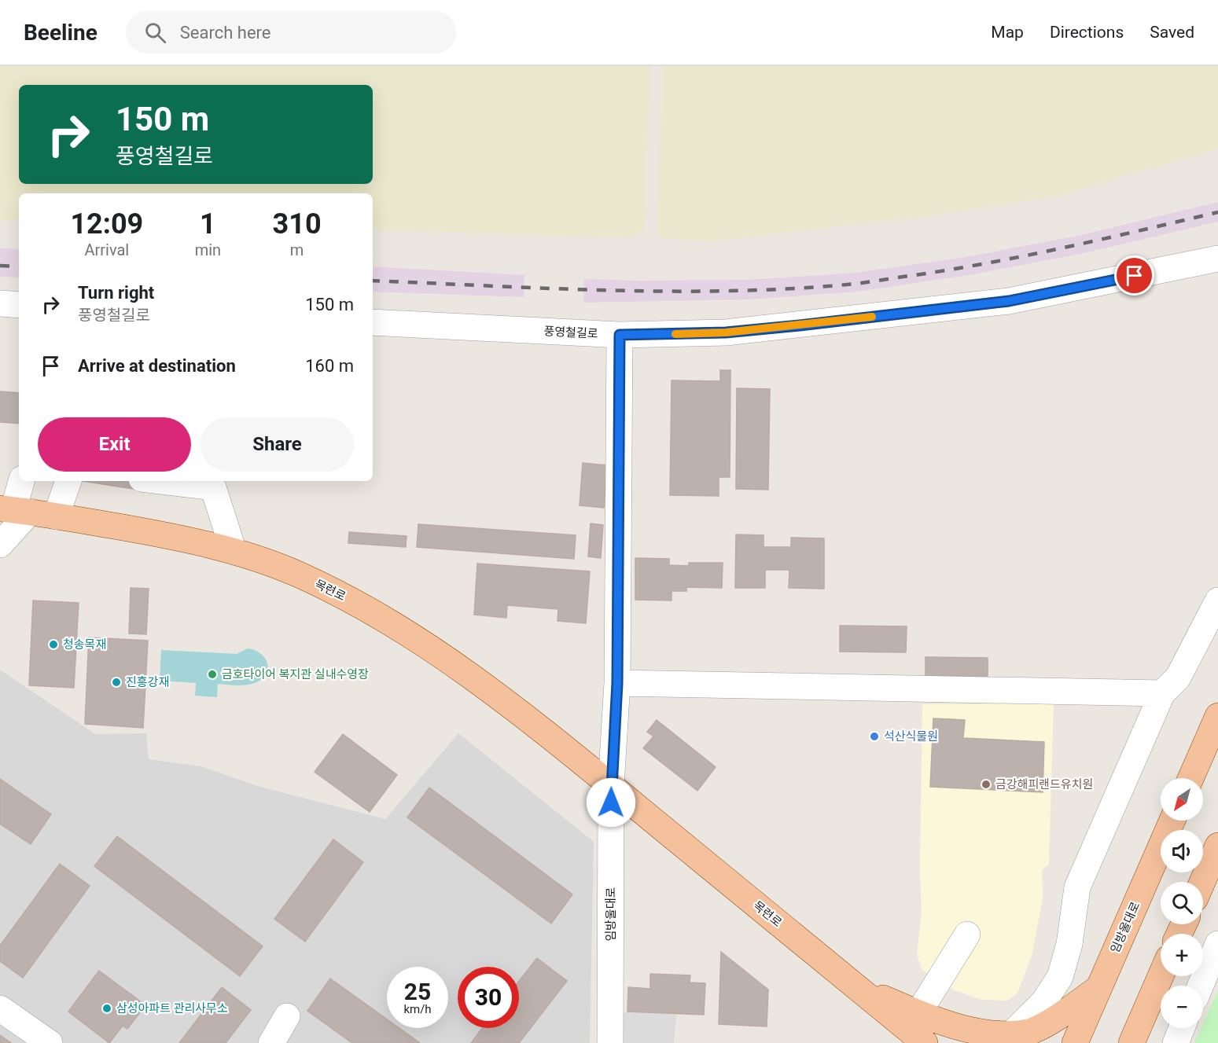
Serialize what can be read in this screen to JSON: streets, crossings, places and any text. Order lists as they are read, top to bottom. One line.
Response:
{"streets":{"main road":["목련로","임방울대로"],"street":["풍영철길로"]},"crossings":[["목련로","임방울대로"]],"places":["청송목재","금호타이어 복지관 실내수영장","진흥강재","석산식물원","금강해피랜드유치원","삼성아파트 관리사무소"],"north":"bottom left","page":{"header":"Beeline","search":"Search here","nav":["Map","Directions","Saved"],"turn":["150 m","풍영철길로"],"eta":["12:09","Arrival","1","min","310","m"],"list":[{"name":"Turn right","note":"풍영철길로","value":"150 m"},{"name":"Arrive at destination","value":"160 m"}],"buttons":["Exit","Share"],"map_buttons":["+","−"],"speed":"25 km/h","limit":"30"}}
